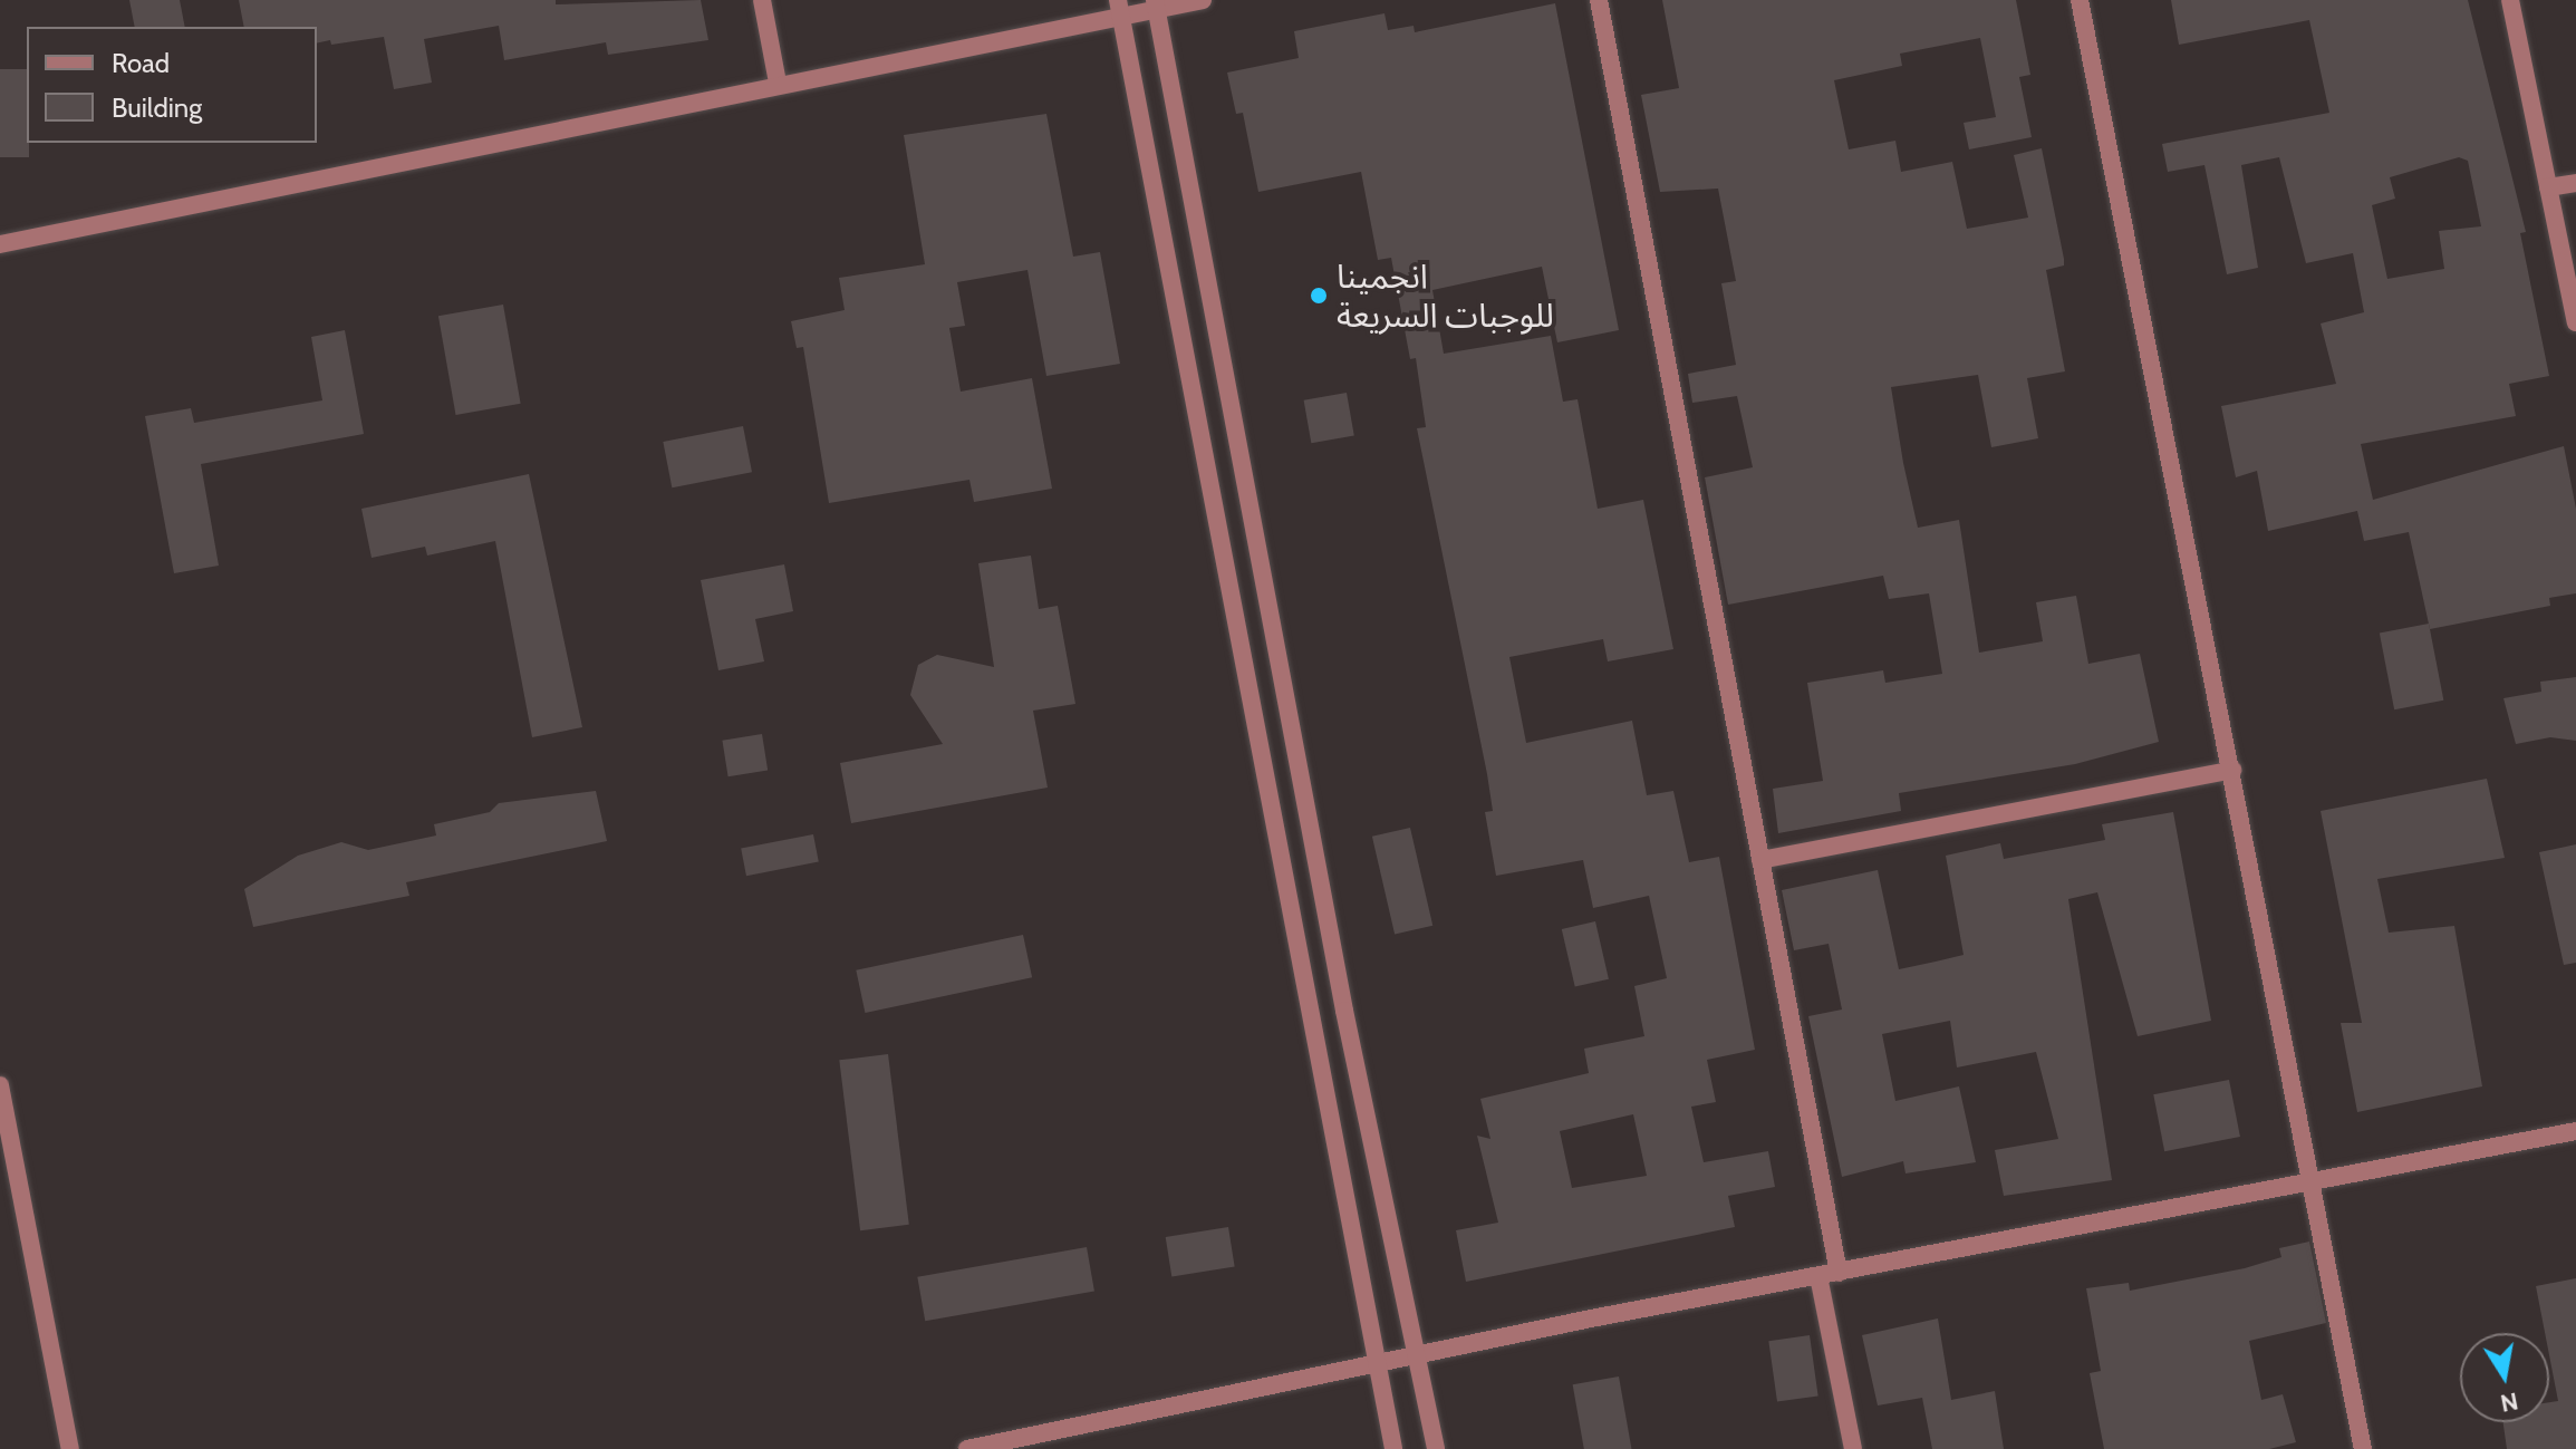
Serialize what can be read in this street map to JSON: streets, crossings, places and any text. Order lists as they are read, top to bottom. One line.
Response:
{"places":["انجمينا للوجبات السريعة"],"legend":["Road","Building"],"north":"bottom"}
